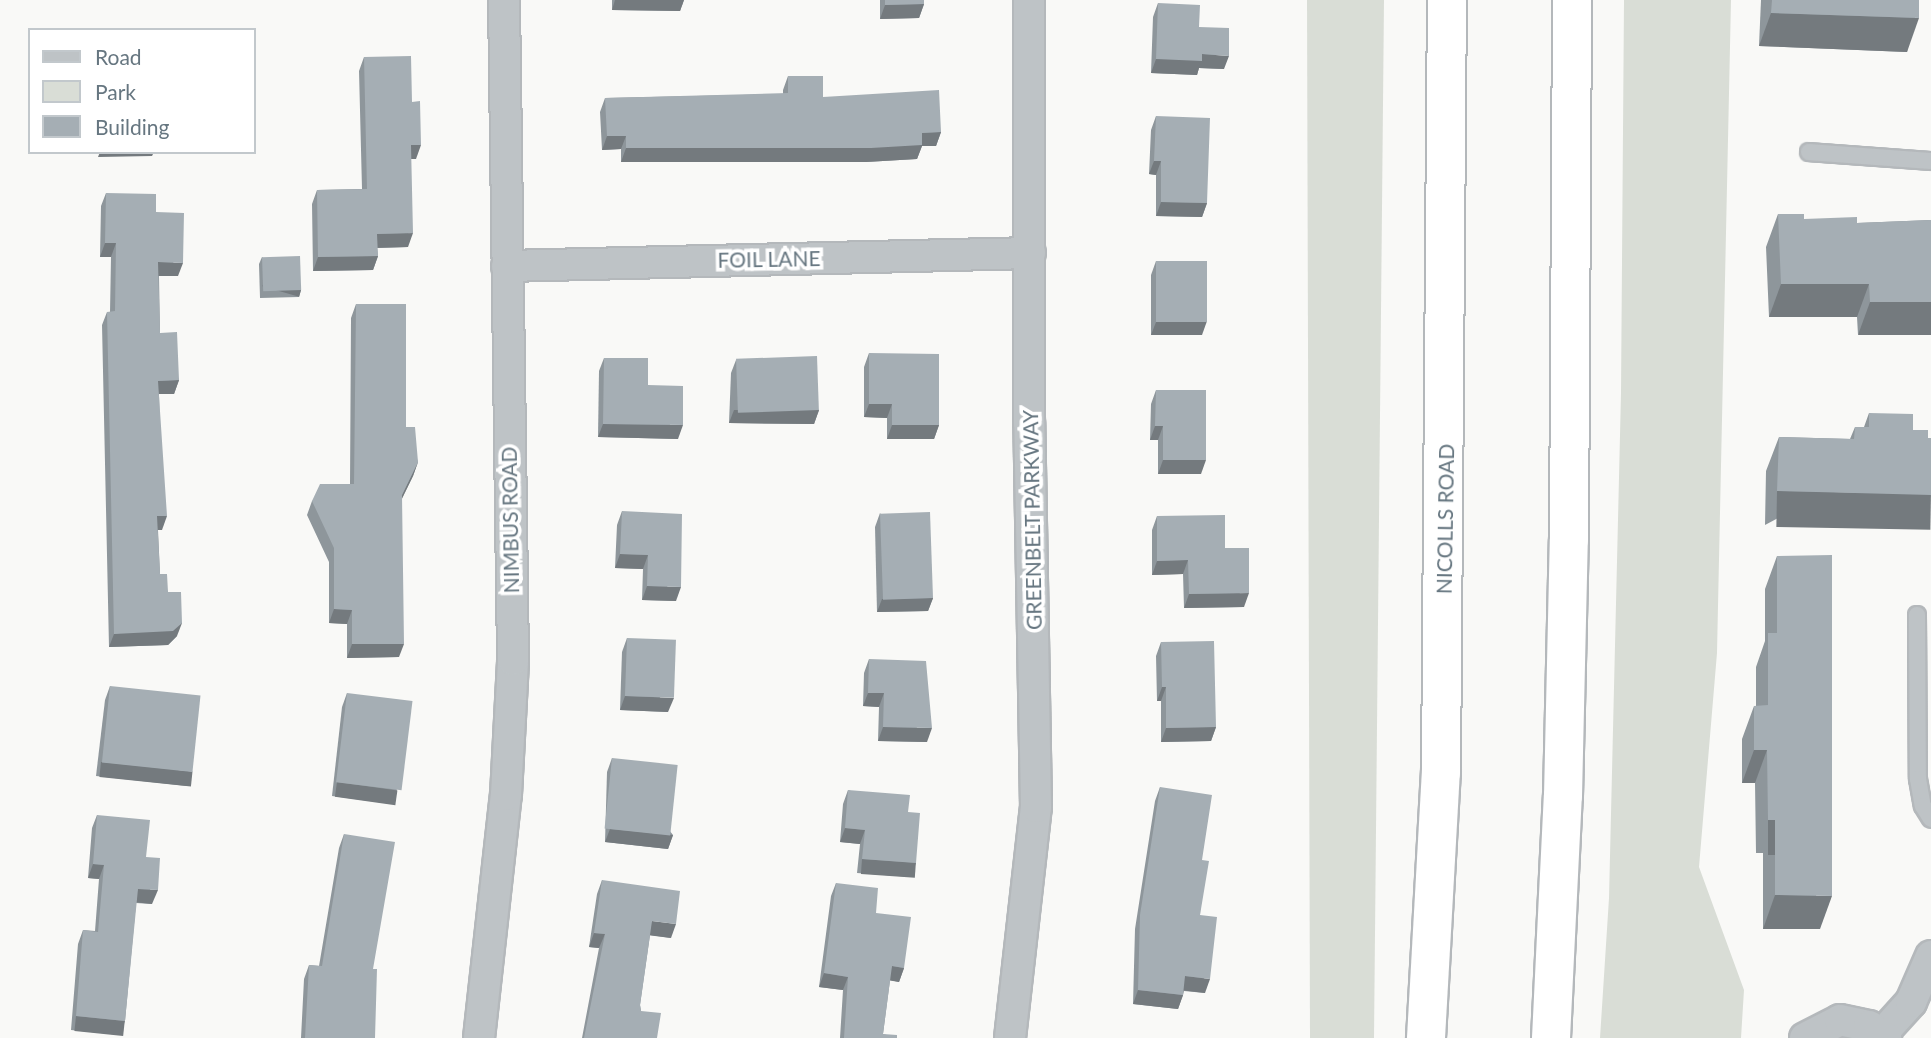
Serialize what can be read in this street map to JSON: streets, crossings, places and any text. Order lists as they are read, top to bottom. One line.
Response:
{"streets":{"highway":["NICOLLS ROAD"],"street":["FOIL LANE","NIMBUS ROAD","GREENBELT PARKWAY"]},"crossings":[["FOIL LANE","NIMBUS ROAD"],["FOIL LANE","GREENBELT PARKWAY"]],"legend":["Road","Park","Building"]}
